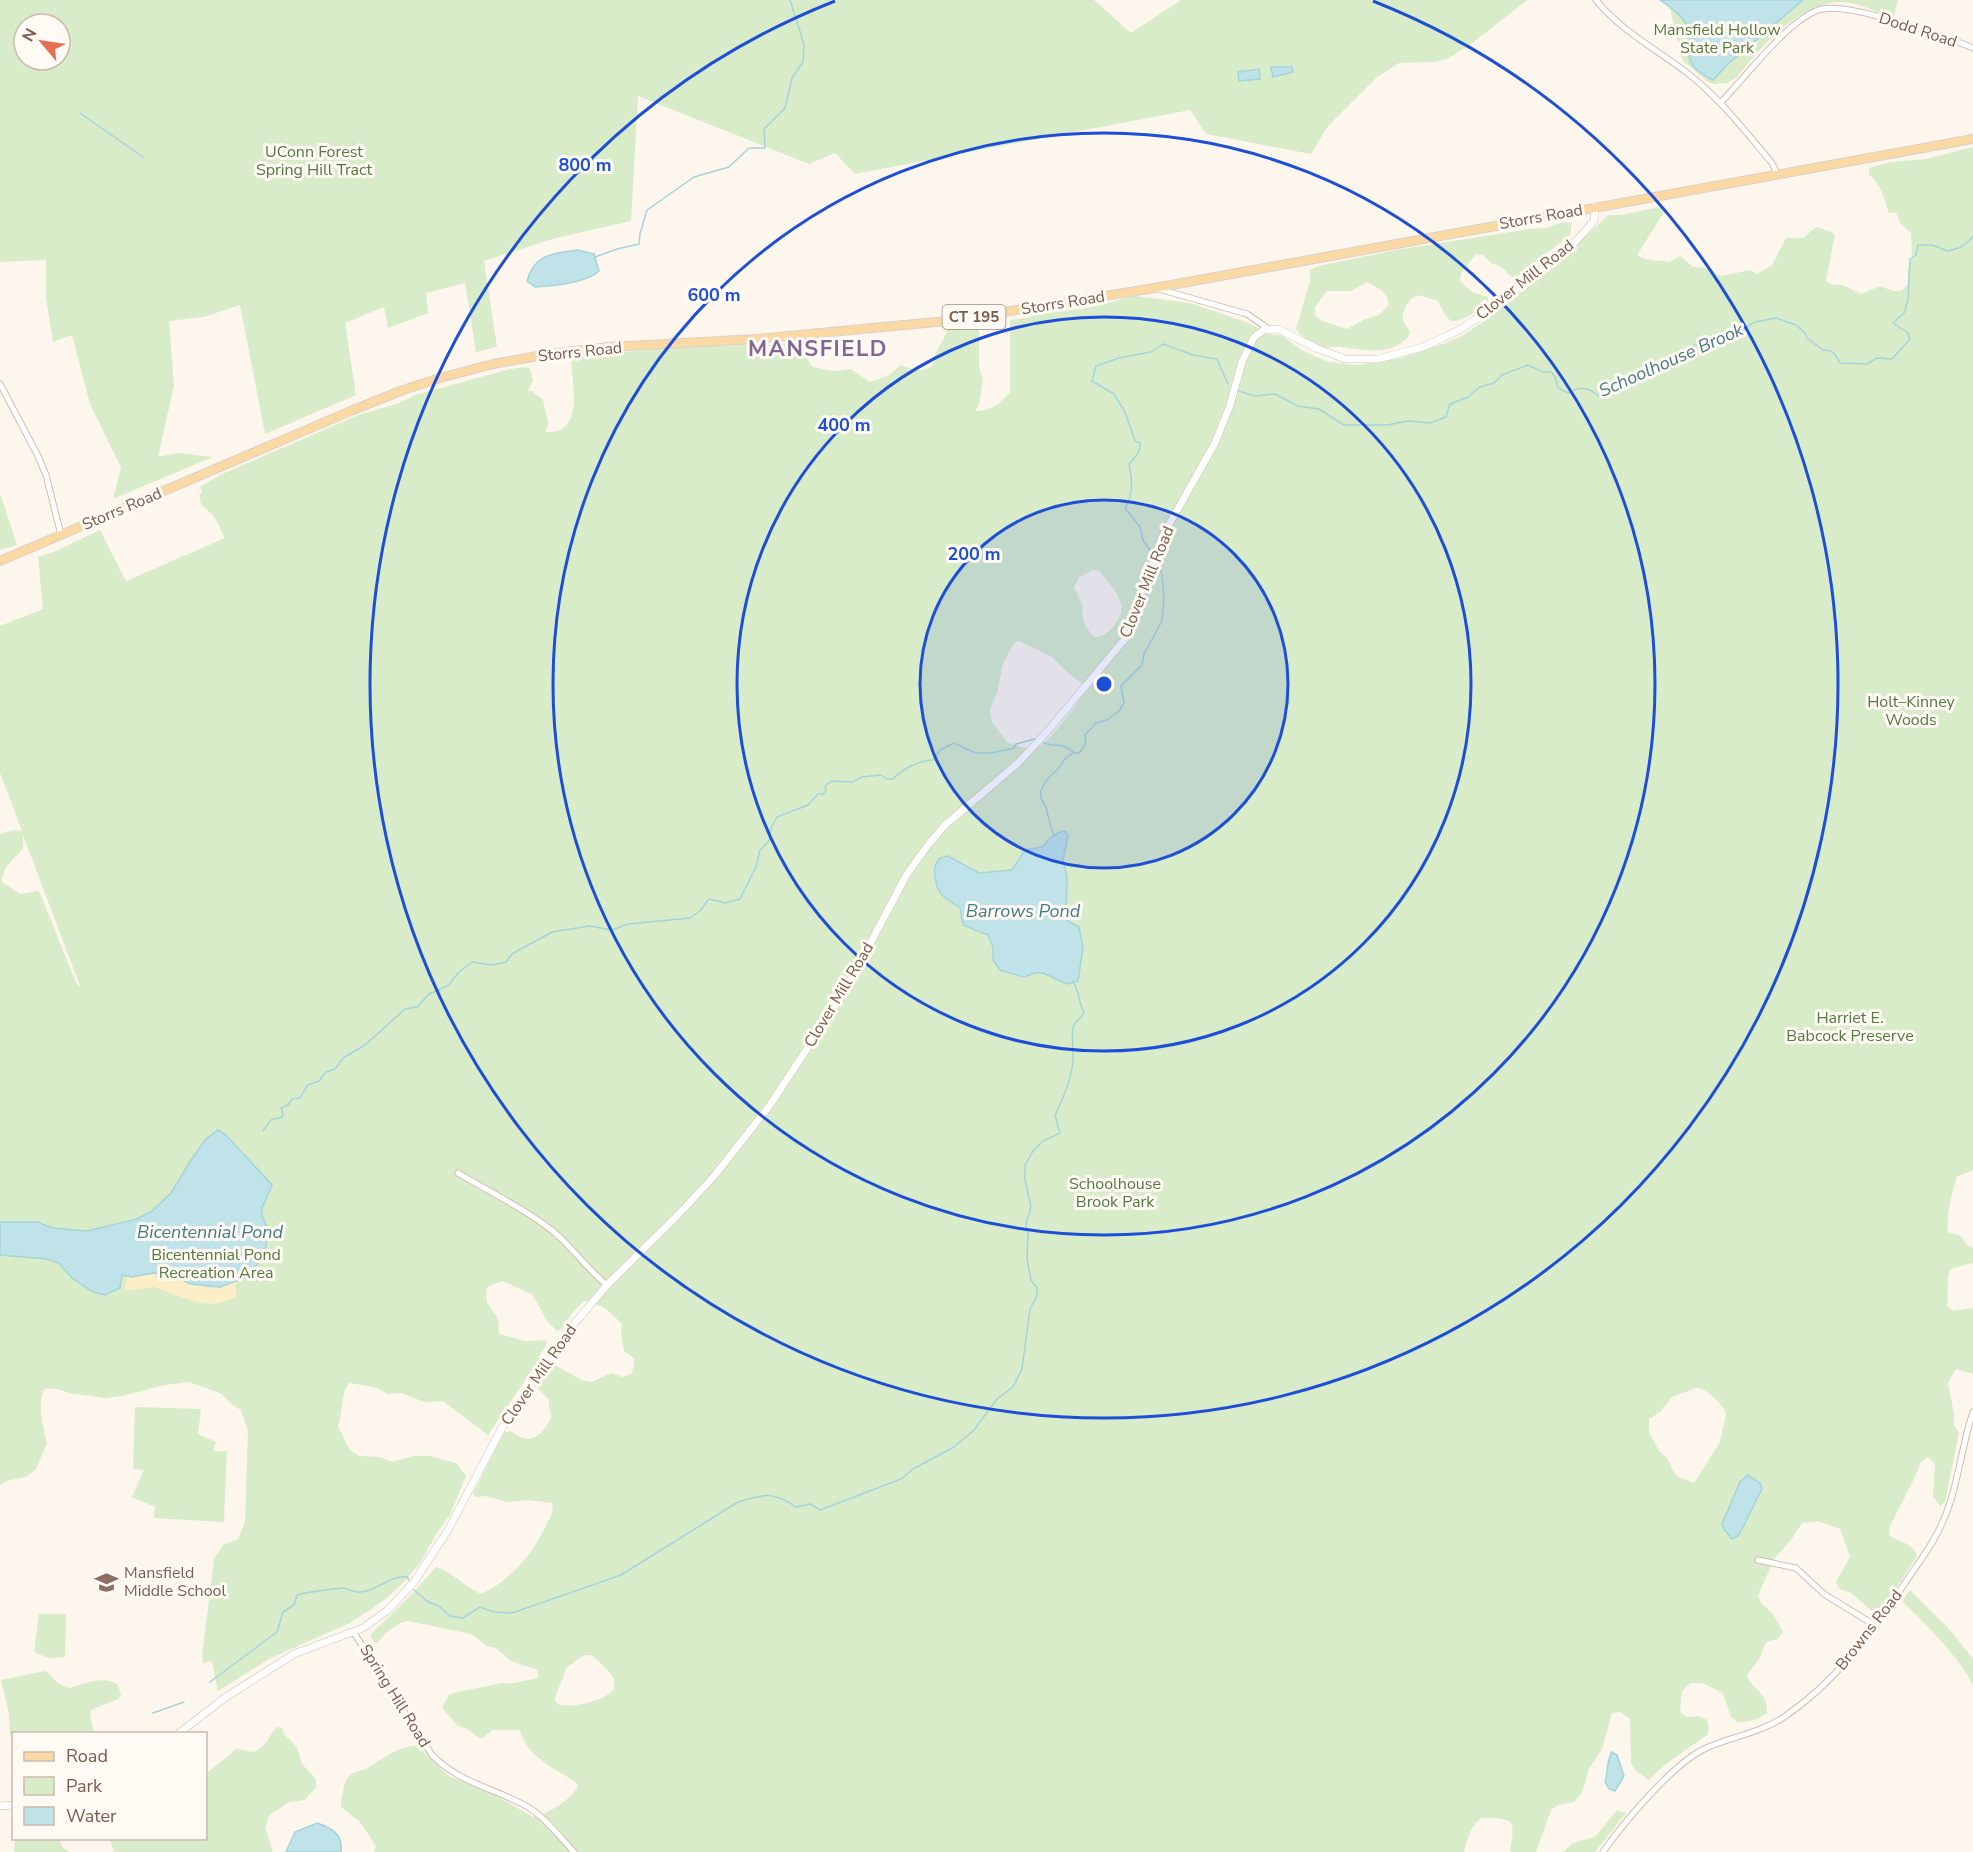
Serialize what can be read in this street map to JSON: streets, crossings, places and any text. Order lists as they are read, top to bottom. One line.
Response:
{"streets":{"main road":["Storrs Road","CT 195"],"street":["Dodd Road","Clover Mill Road","Browns Road","Spring Hill Road"]},"crossings":[["Storrs Road","Clover Mill Road"],["Clover Mill Road","Spring Hill Road"]],"districts":["MANSFIELD"],"water":["Schoolhouse Brook","Barrows Pond","Bicentennial Pond"],"parks":["Mansfield Hollow State Park","UConn Forest Spring Hill Tract","Holt–Kinney Woods","Harriet E. Babcock Preserve","Schoolhouse Brook Park","Bicentennial Pond Recreation Area"],"places":{"school or university":["Mansfield Middle School"]},"legend":["Road","Park","Water"],"north":"top left","rings":["800 m","600 m","400 m","200 m"]}
